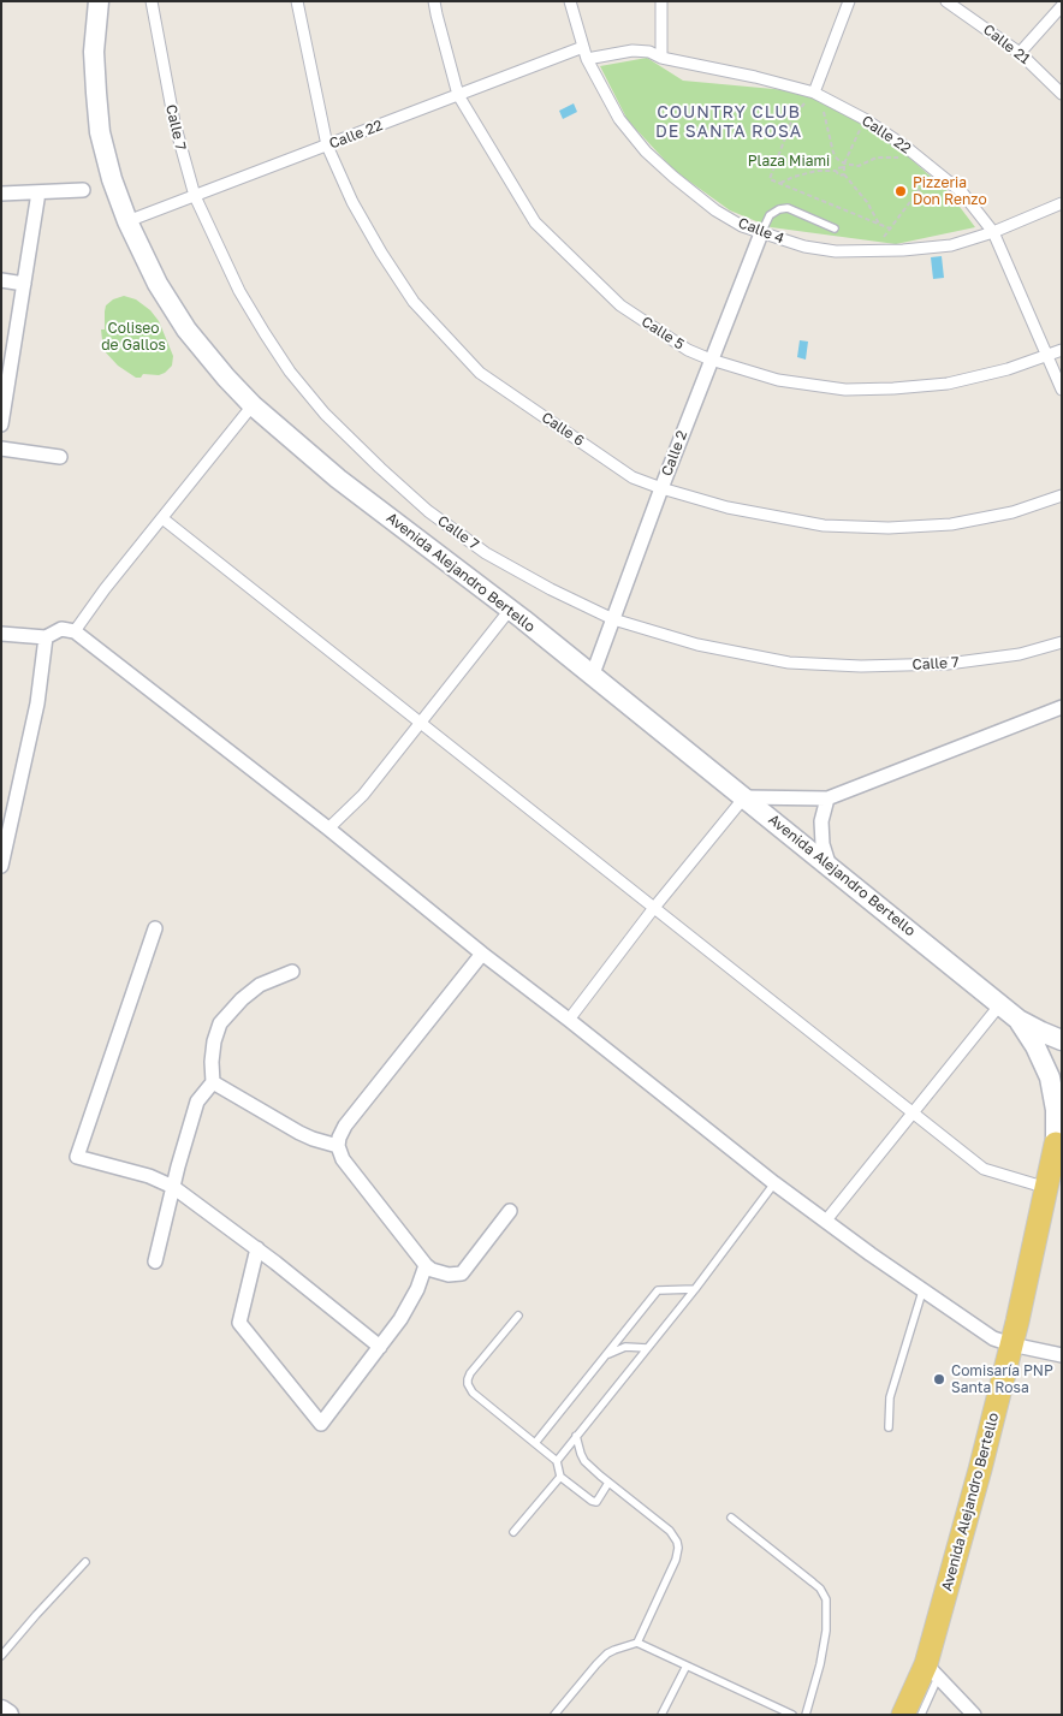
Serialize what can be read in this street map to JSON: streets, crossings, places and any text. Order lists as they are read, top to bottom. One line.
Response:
{"streets":{"main road":["Avenida Alejandro Bertello"],"street":["Calle 21","Calle 7","Calle 22","Calle 4","Calle 5","Calle 6","Calle 2"]},"crossings":[["Calle 7","Calle 22"],["Calle 7","Calle 2"],["Calle 22","Calle 4"],["Calle 22","Calle 5"],["Calle 22","Calle 6"],["Calle 22","Avenida Alejandro Bertello"],["Calle 4","Calle 2"],["Calle 5","Calle 2"],["Calle 6","Calle 2"],["Calle 2","Avenida Alejandro Bertello"]],"districts":["COUNTRY CLUB DE SANTA ROSA"],"parks":["Plaza Miami","Coliseo de Gallos"],"places":["Pizzeria Don Renzo","Comisaría PNP Santa Rosa"]}
